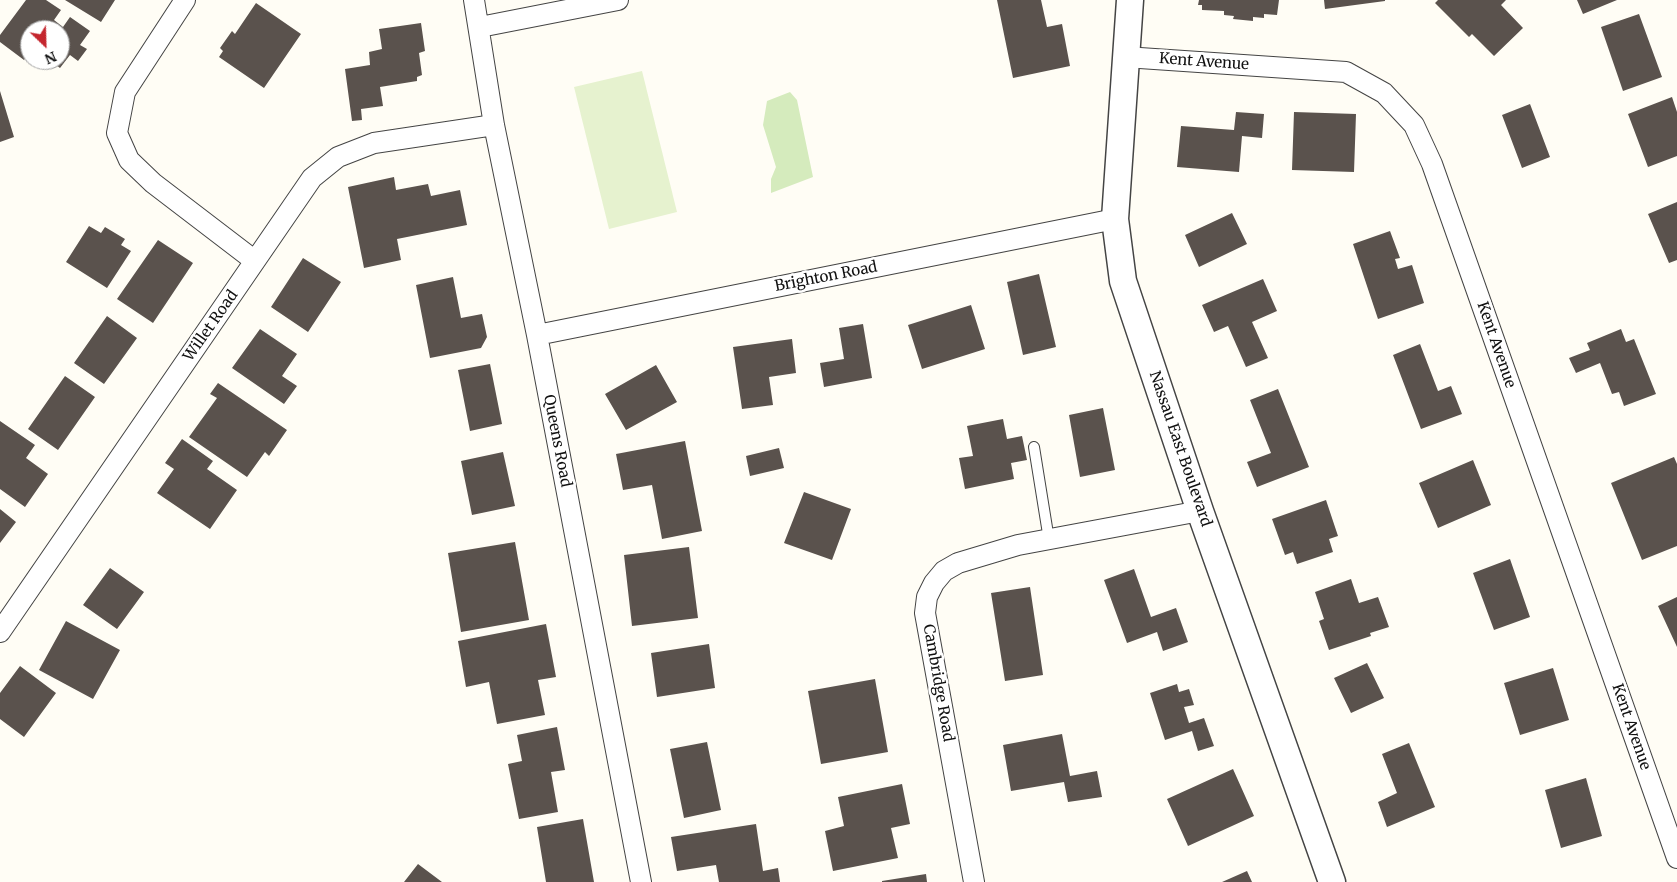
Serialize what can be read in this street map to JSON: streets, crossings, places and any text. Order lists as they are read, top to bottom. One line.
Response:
{"streets":{"street":["Kent Avenue","Brighton Road","Willet Road","Queens Road","Nassau East Boulevard","Cambridge Road"]},"crossings":[["Kent Avenue","Nassau East Boulevard"],["Brighton Road","Queens Road"],["Brighton Road","Nassau East Boulevard"],["Willet Road","Queens Road"],["Nassau East Boulevard","Cambridge Road"]],"north":"bottom right"}
